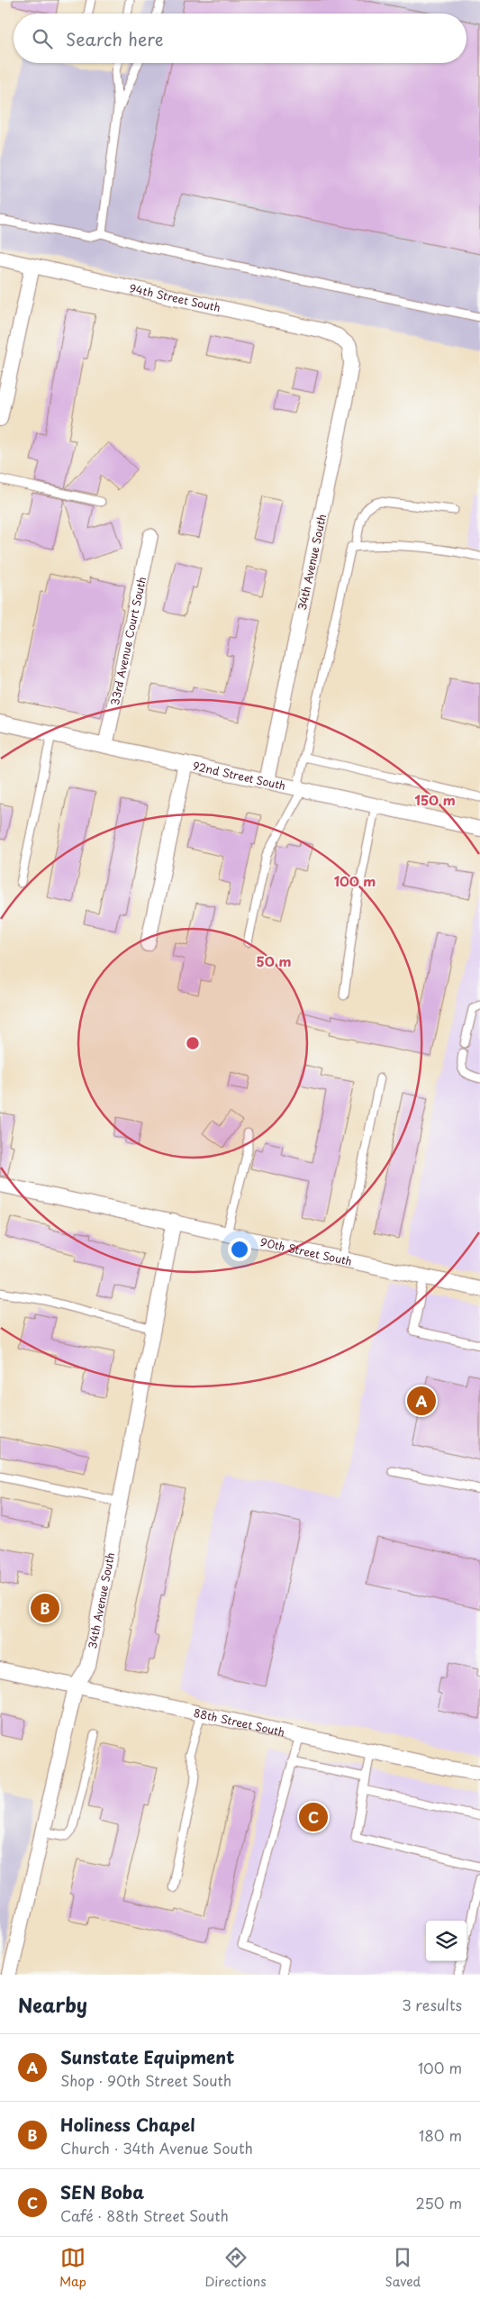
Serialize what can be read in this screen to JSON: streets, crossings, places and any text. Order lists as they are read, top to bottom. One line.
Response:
{"streets":{"street":["94th Street South","34th Avenue South","33rd Avenue Court South","92nd Street South","90th Street South","88th Street South"]},"crossings":[["94th Street South","34th Avenue South"],["34th Avenue South","92nd Street South"],["34th Avenue South","90th Street South"],["34th Avenue South","88th Street South"],["33rd Avenue Court South","92nd Street South"]],"page":{"search":"Search here","pins":["A","B","C"],"heading":["Nearby","3 results"],"list":[{"mark":"A","name":"Sunstate Equipment","note":"Shop · 90th Street South","value":"100 m"},{"mark":"B","name":"Holiness Chapel","note":"Church · 34th Avenue South","value":"180 m"},{"mark":"C","name":"SEN Boba","note":"Café · 88th Street South","value":"250 m"}],"nav":["Map","Directions","Saved"]},"rings":["150 m","100 m","50 m"]}
